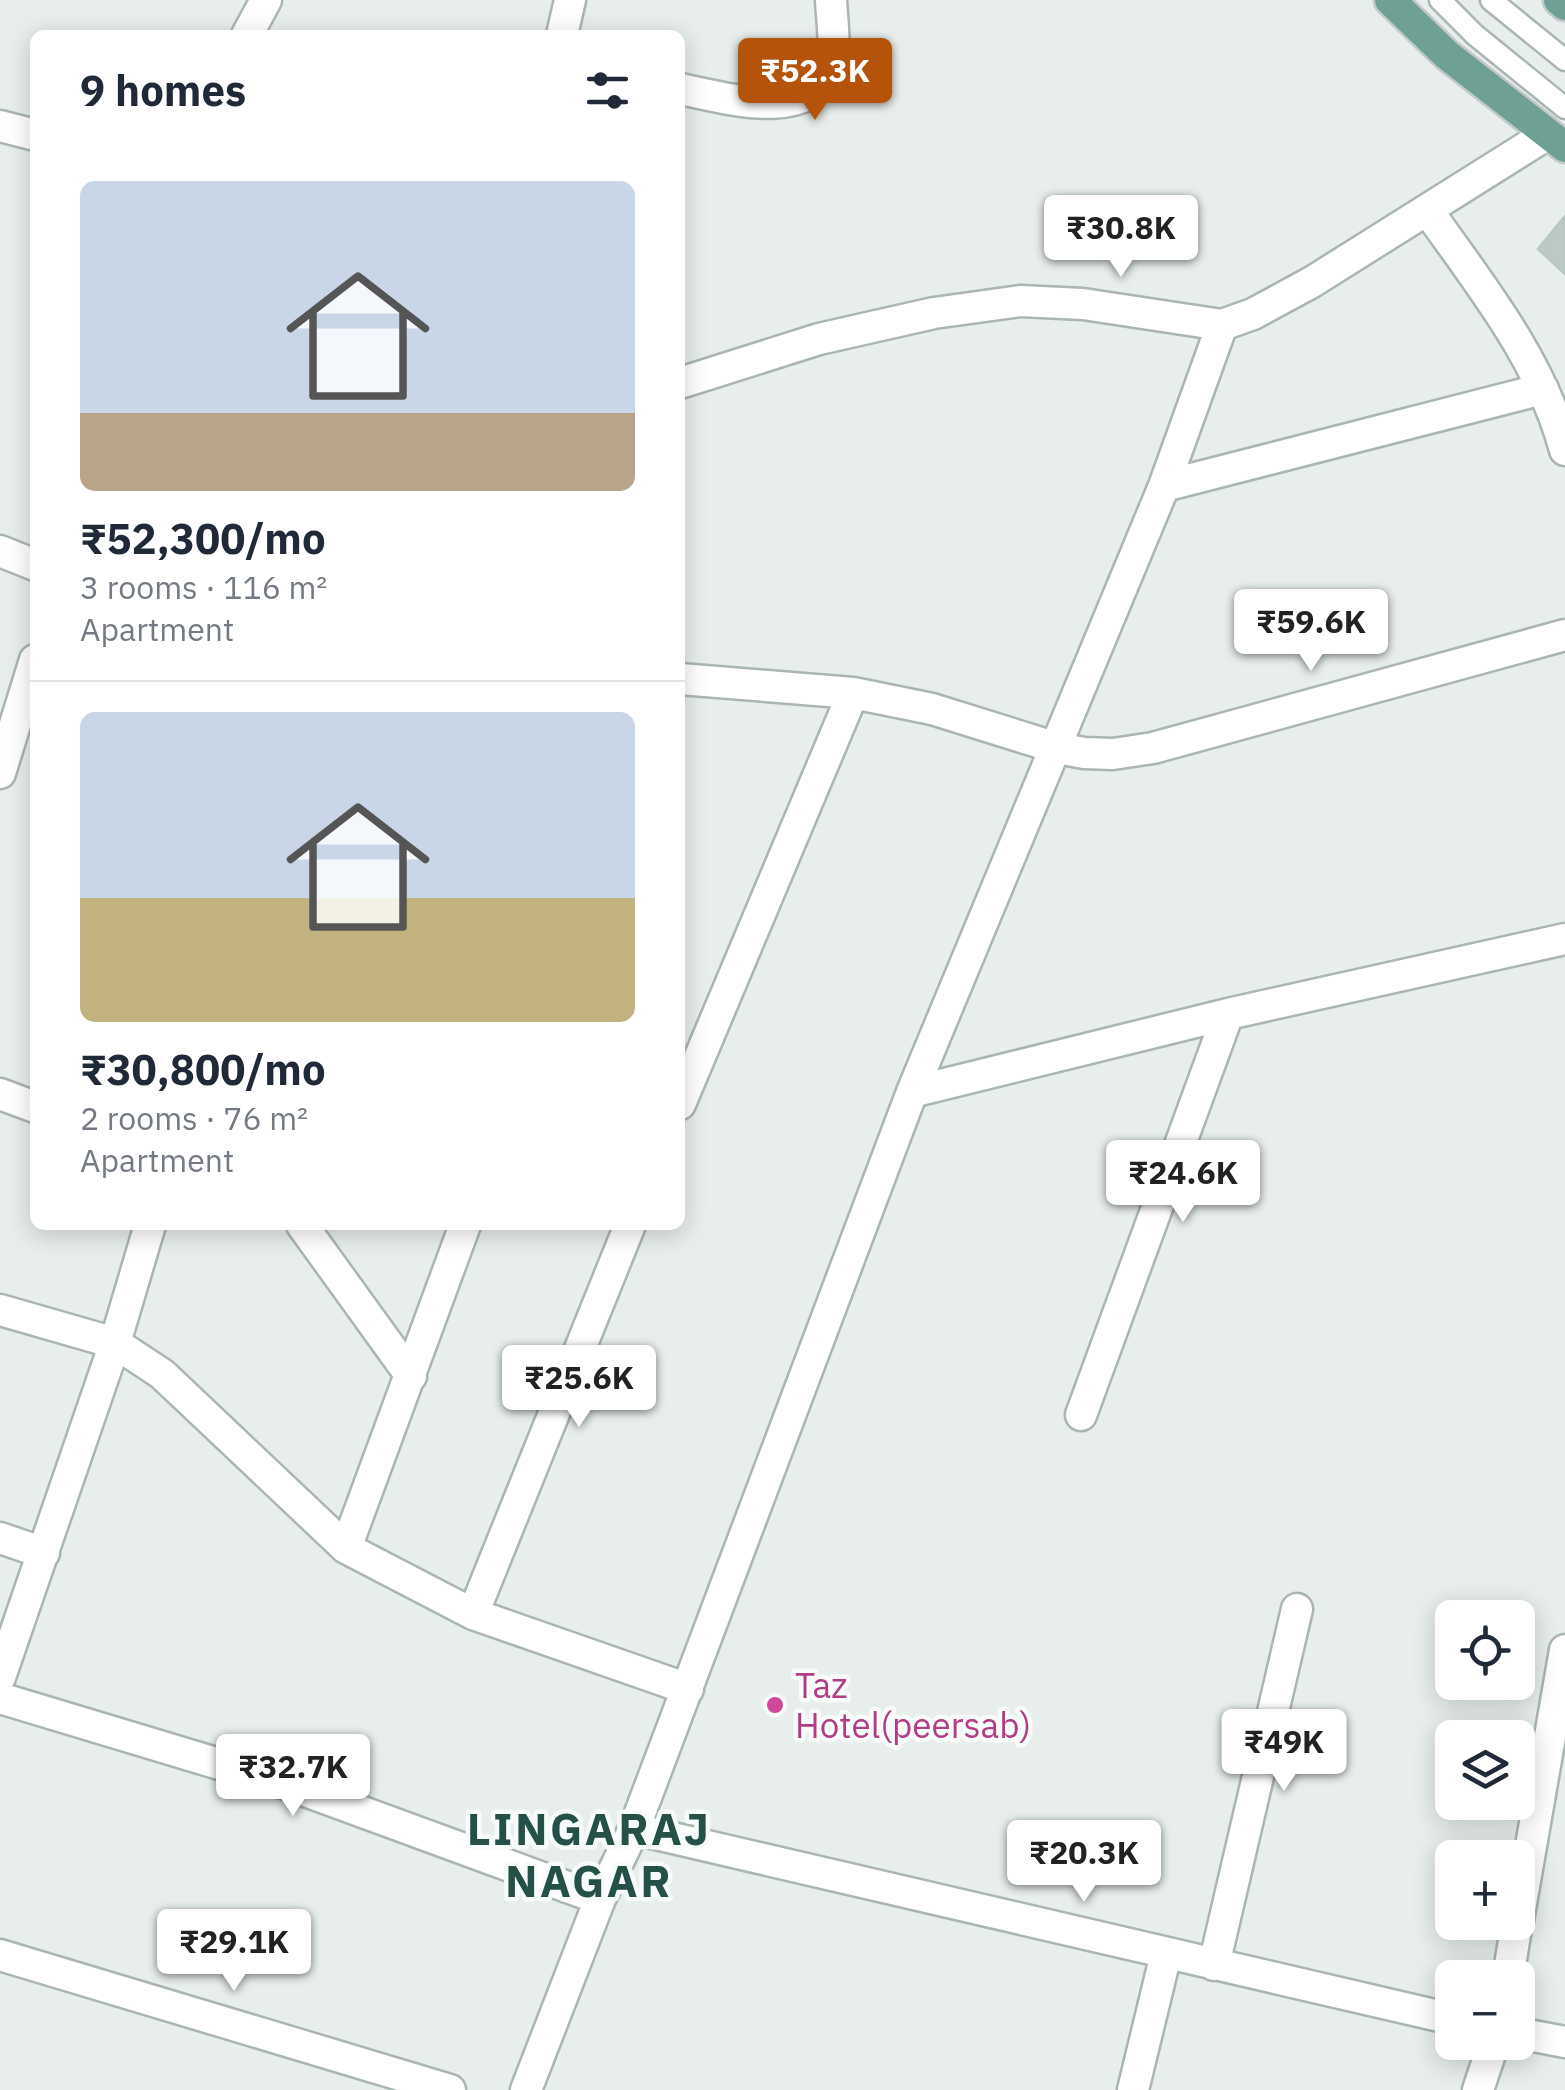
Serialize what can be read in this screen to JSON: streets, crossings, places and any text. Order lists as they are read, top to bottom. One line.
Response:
{"districts":["LINGARAJ NAGAR"],"places":["Taz Hotel(peersab)"],"page":{"heading":"9 homes","price":["₹52.3K","₹30.8K","₹59.6K","₹24.6K","₹25.6K","₹49K","₹32.7K","₹20.3K","₹29.1K"],"list":[{"name":"₹52,300/mo","note":"3 rooms · 116 m² · Apartment"},{"name":"₹30,800/mo","note":"2 rooms · 76 m² · Apartment"}],"map_buttons":["+","−"]}}
